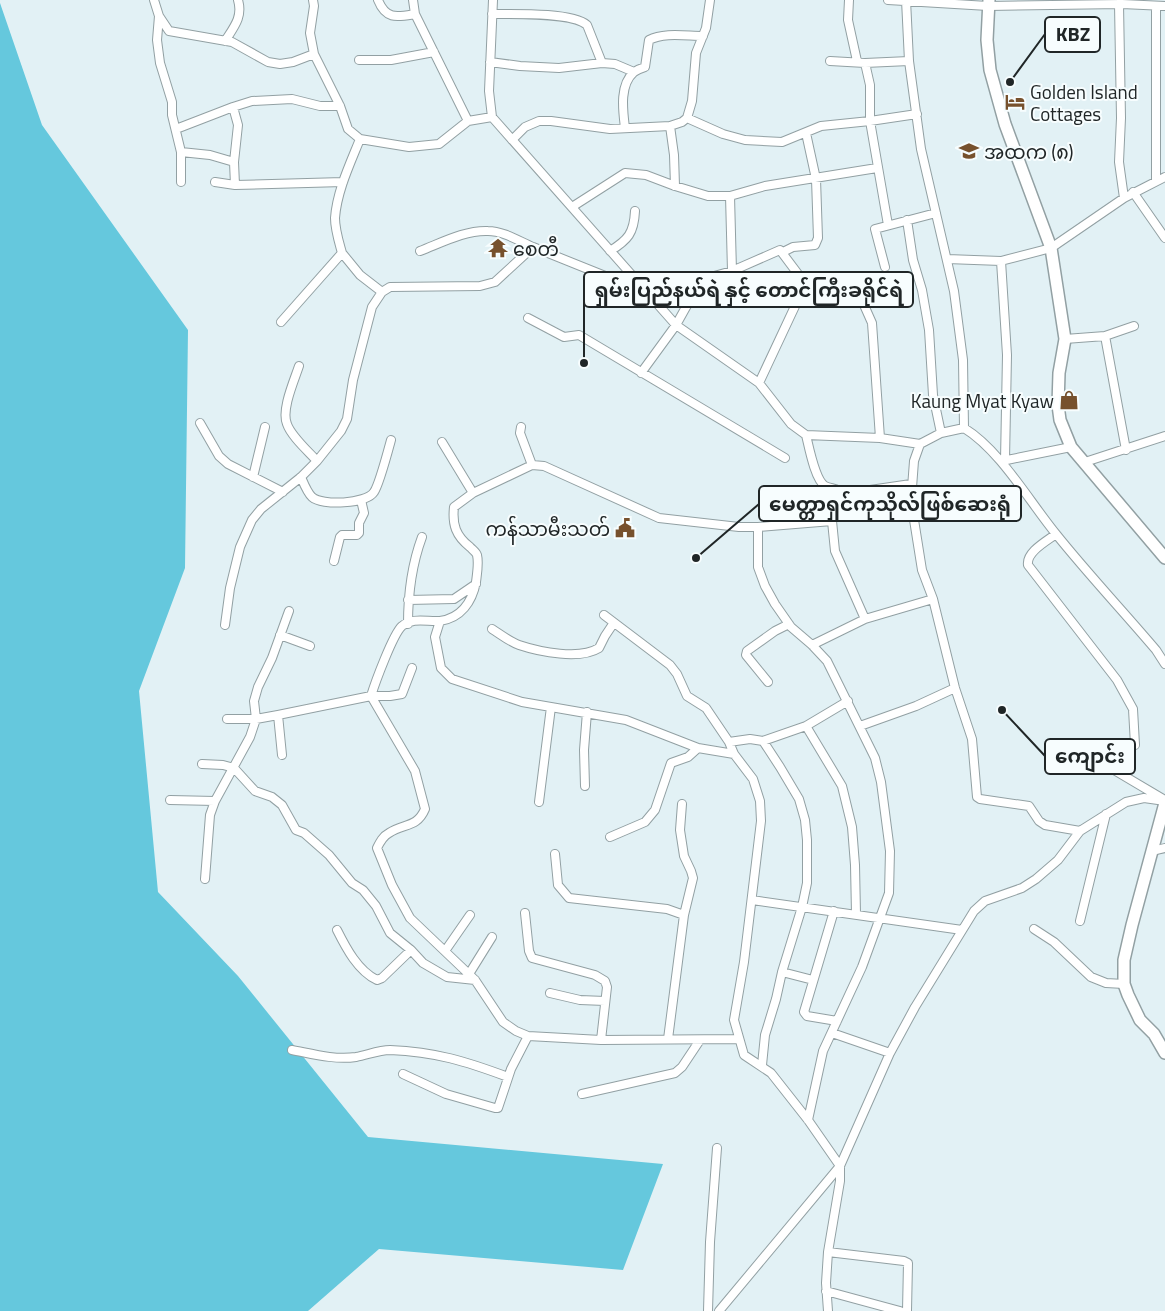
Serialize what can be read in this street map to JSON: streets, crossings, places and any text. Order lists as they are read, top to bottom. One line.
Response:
{"places":{"other":["KBZ","ရှမ်းပြည်နယ်ရဲ နှင့် တောင်ကြီးခရိုင်ရဲ","မေတ္တာရှင်ကုသိုလ်ဖြစ်ဆေးရုံ","ကျောင်း"],"hotel":["Golden Island Cottages"],"school or university":["အထက (၈)"],"temple":["စေတီ"],"shop":["Kaung Myat Kyaw"],"public building":["ကန်သာမီးသတ်"]}}
